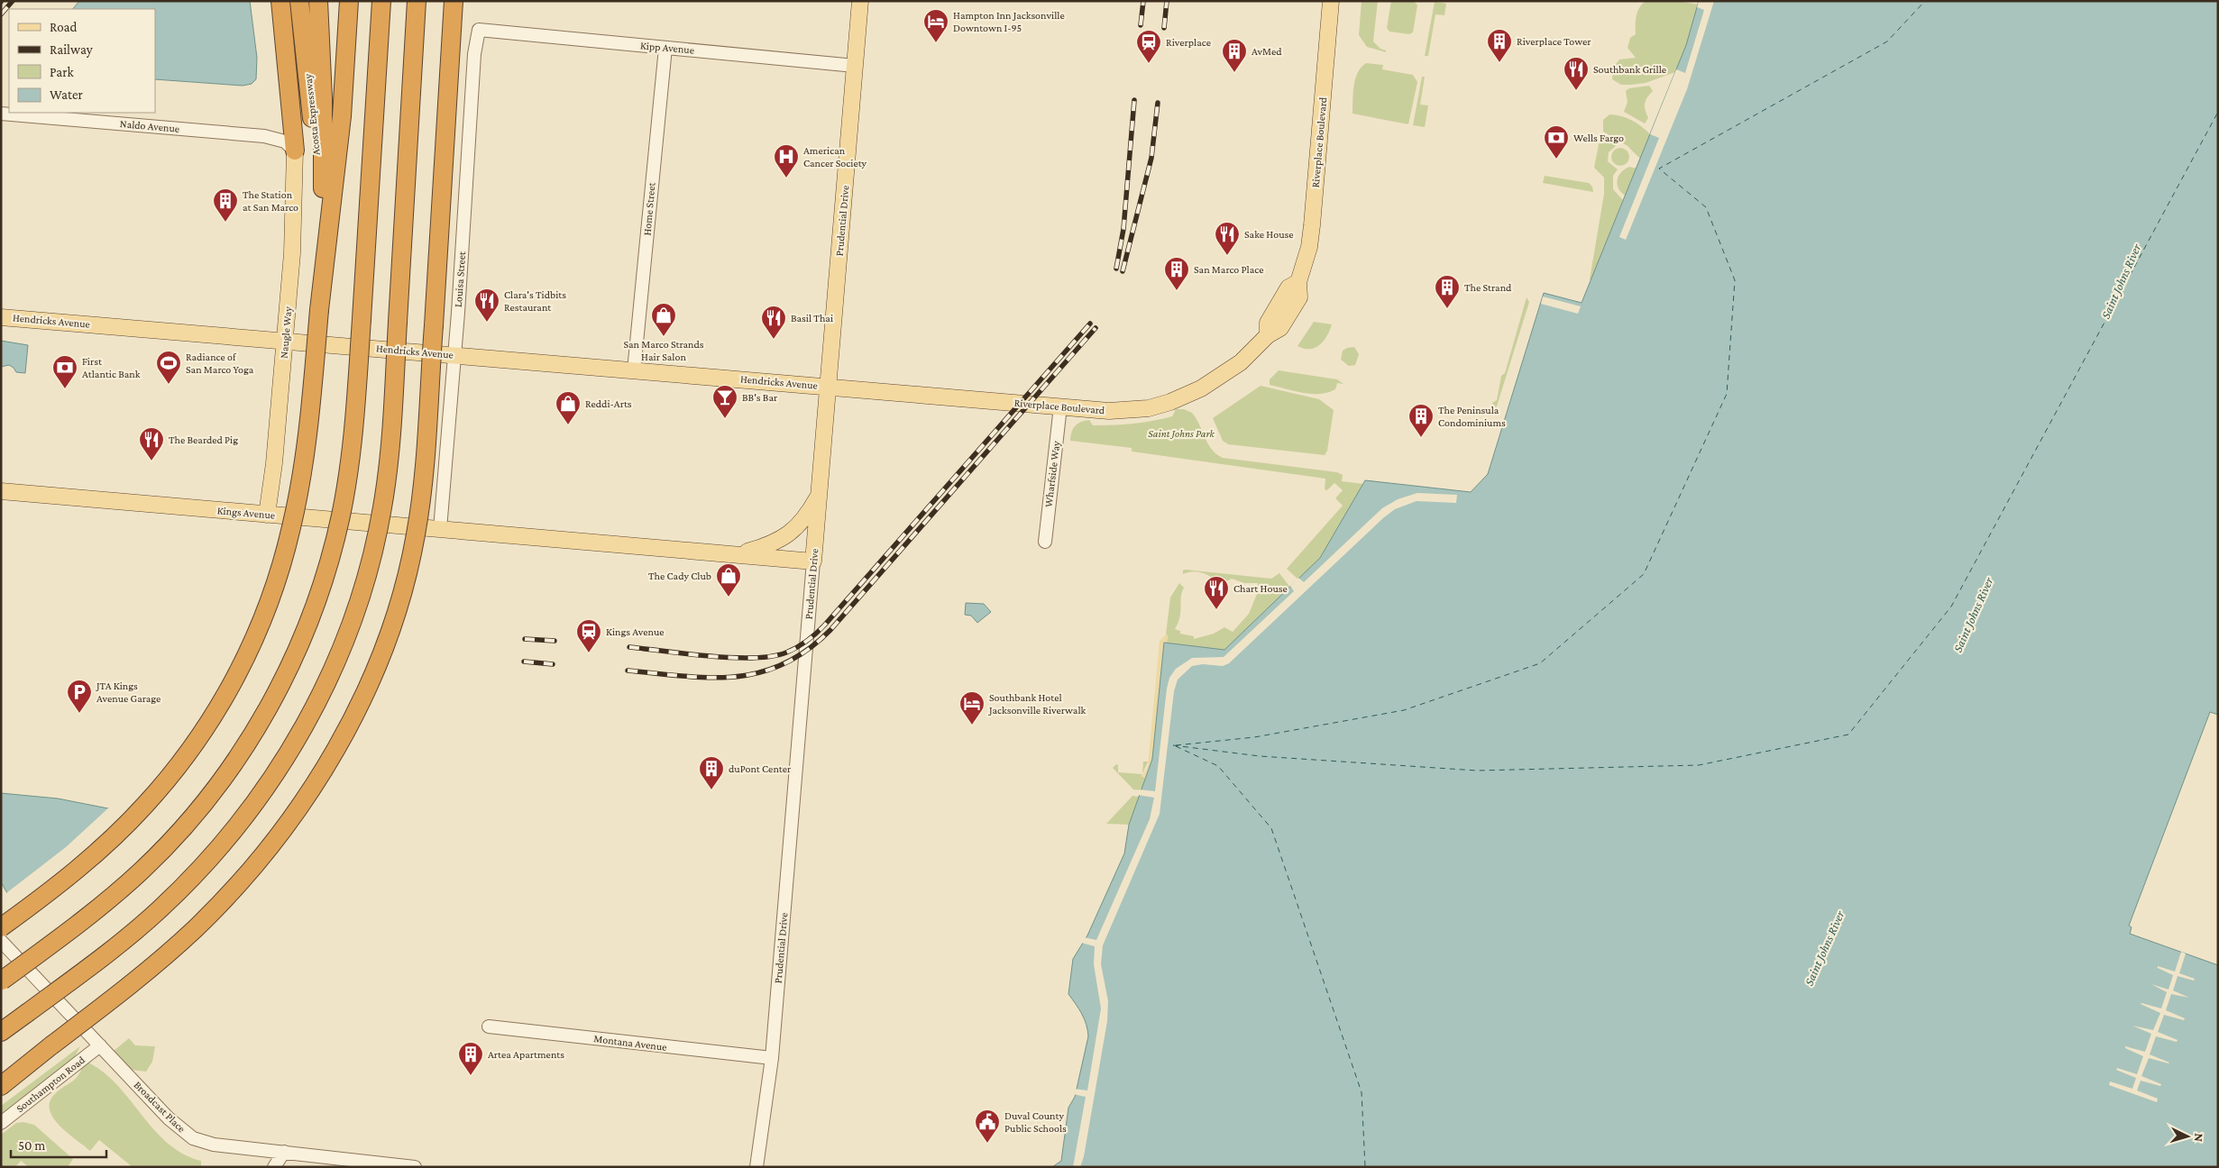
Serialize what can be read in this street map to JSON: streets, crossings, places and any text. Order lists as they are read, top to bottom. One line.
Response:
{"streets":{"highway":["Acosta Expressway"],"main road":["Riverplace Boulevard","Prudential Drive","Hendricks Avenue","Naugle Way","Kings Avenue"],"street":["Kipp Avenue","Naldo Avenue","Home Street","Louisa Street","Wharfside Way","Montana Avenue","Southampton Road","Broadcast Place"]},"crossings":[["Kipp Avenue","Home Street"],["Kipp Avenue","Prudential Drive"],["Kipp Avenue","Louisa Street"],["Naldo Avenue","Naugle Way"],["Riverplace Boulevard","Prudential Drive"],["Riverplace Boulevard","Hendricks Avenue"],["Riverplace Boulevard","Wharfside Way"],["Home Street","Hendricks Avenue"],["Prudential Drive","Hendricks Avenue"],["Prudential Drive","Kings Avenue"],["Prudential Drive","Montana Avenue"],["Louisa Street","Hendricks Avenue"],["Louisa Street","Kings Avenue"],["Hendricks Avenue","Naugle Way"],["Naugle Way","Kings Avenue"],["Southampton Road","Broadcast Place"]],"water":["Saint Johns River"],"parks":["Saint Johns Park"],"places":{"hotel":["Hampton Inn Jacksonville Downtown I-95","Southbank Hotel Jacksonville Riverwalk"],"building":["Riverplace Tower","AvMed","The Station at San Marco","San Marco Place","The Strand","The Peninsula Condominiums","duPont Center","Artea Apartments"],"station":["Riverplace","Kings Avenue"],"restaurant":["Southbank Grille","Sake House","Clara's Tidbits Restaurant","Basil Thai","The Bearded Pig","Chart House"],"bank":["Wells Fargo","First Atlantic Bank"],"hospital":["American Cancer Society"],"shop":["San Marco Strands Hair Salon","Reddi-Arts","The Cady Club"],"sports":["Radiance of San Marco Yoga"],"bar":["BB's Bar"],"parking":["JTA Kings Avenue Garage"],"public building":["Duval County Public Schools"]},"legend":["Road","Railway","Park","Water"],"scale_bar":"50 m","north":"right"}
